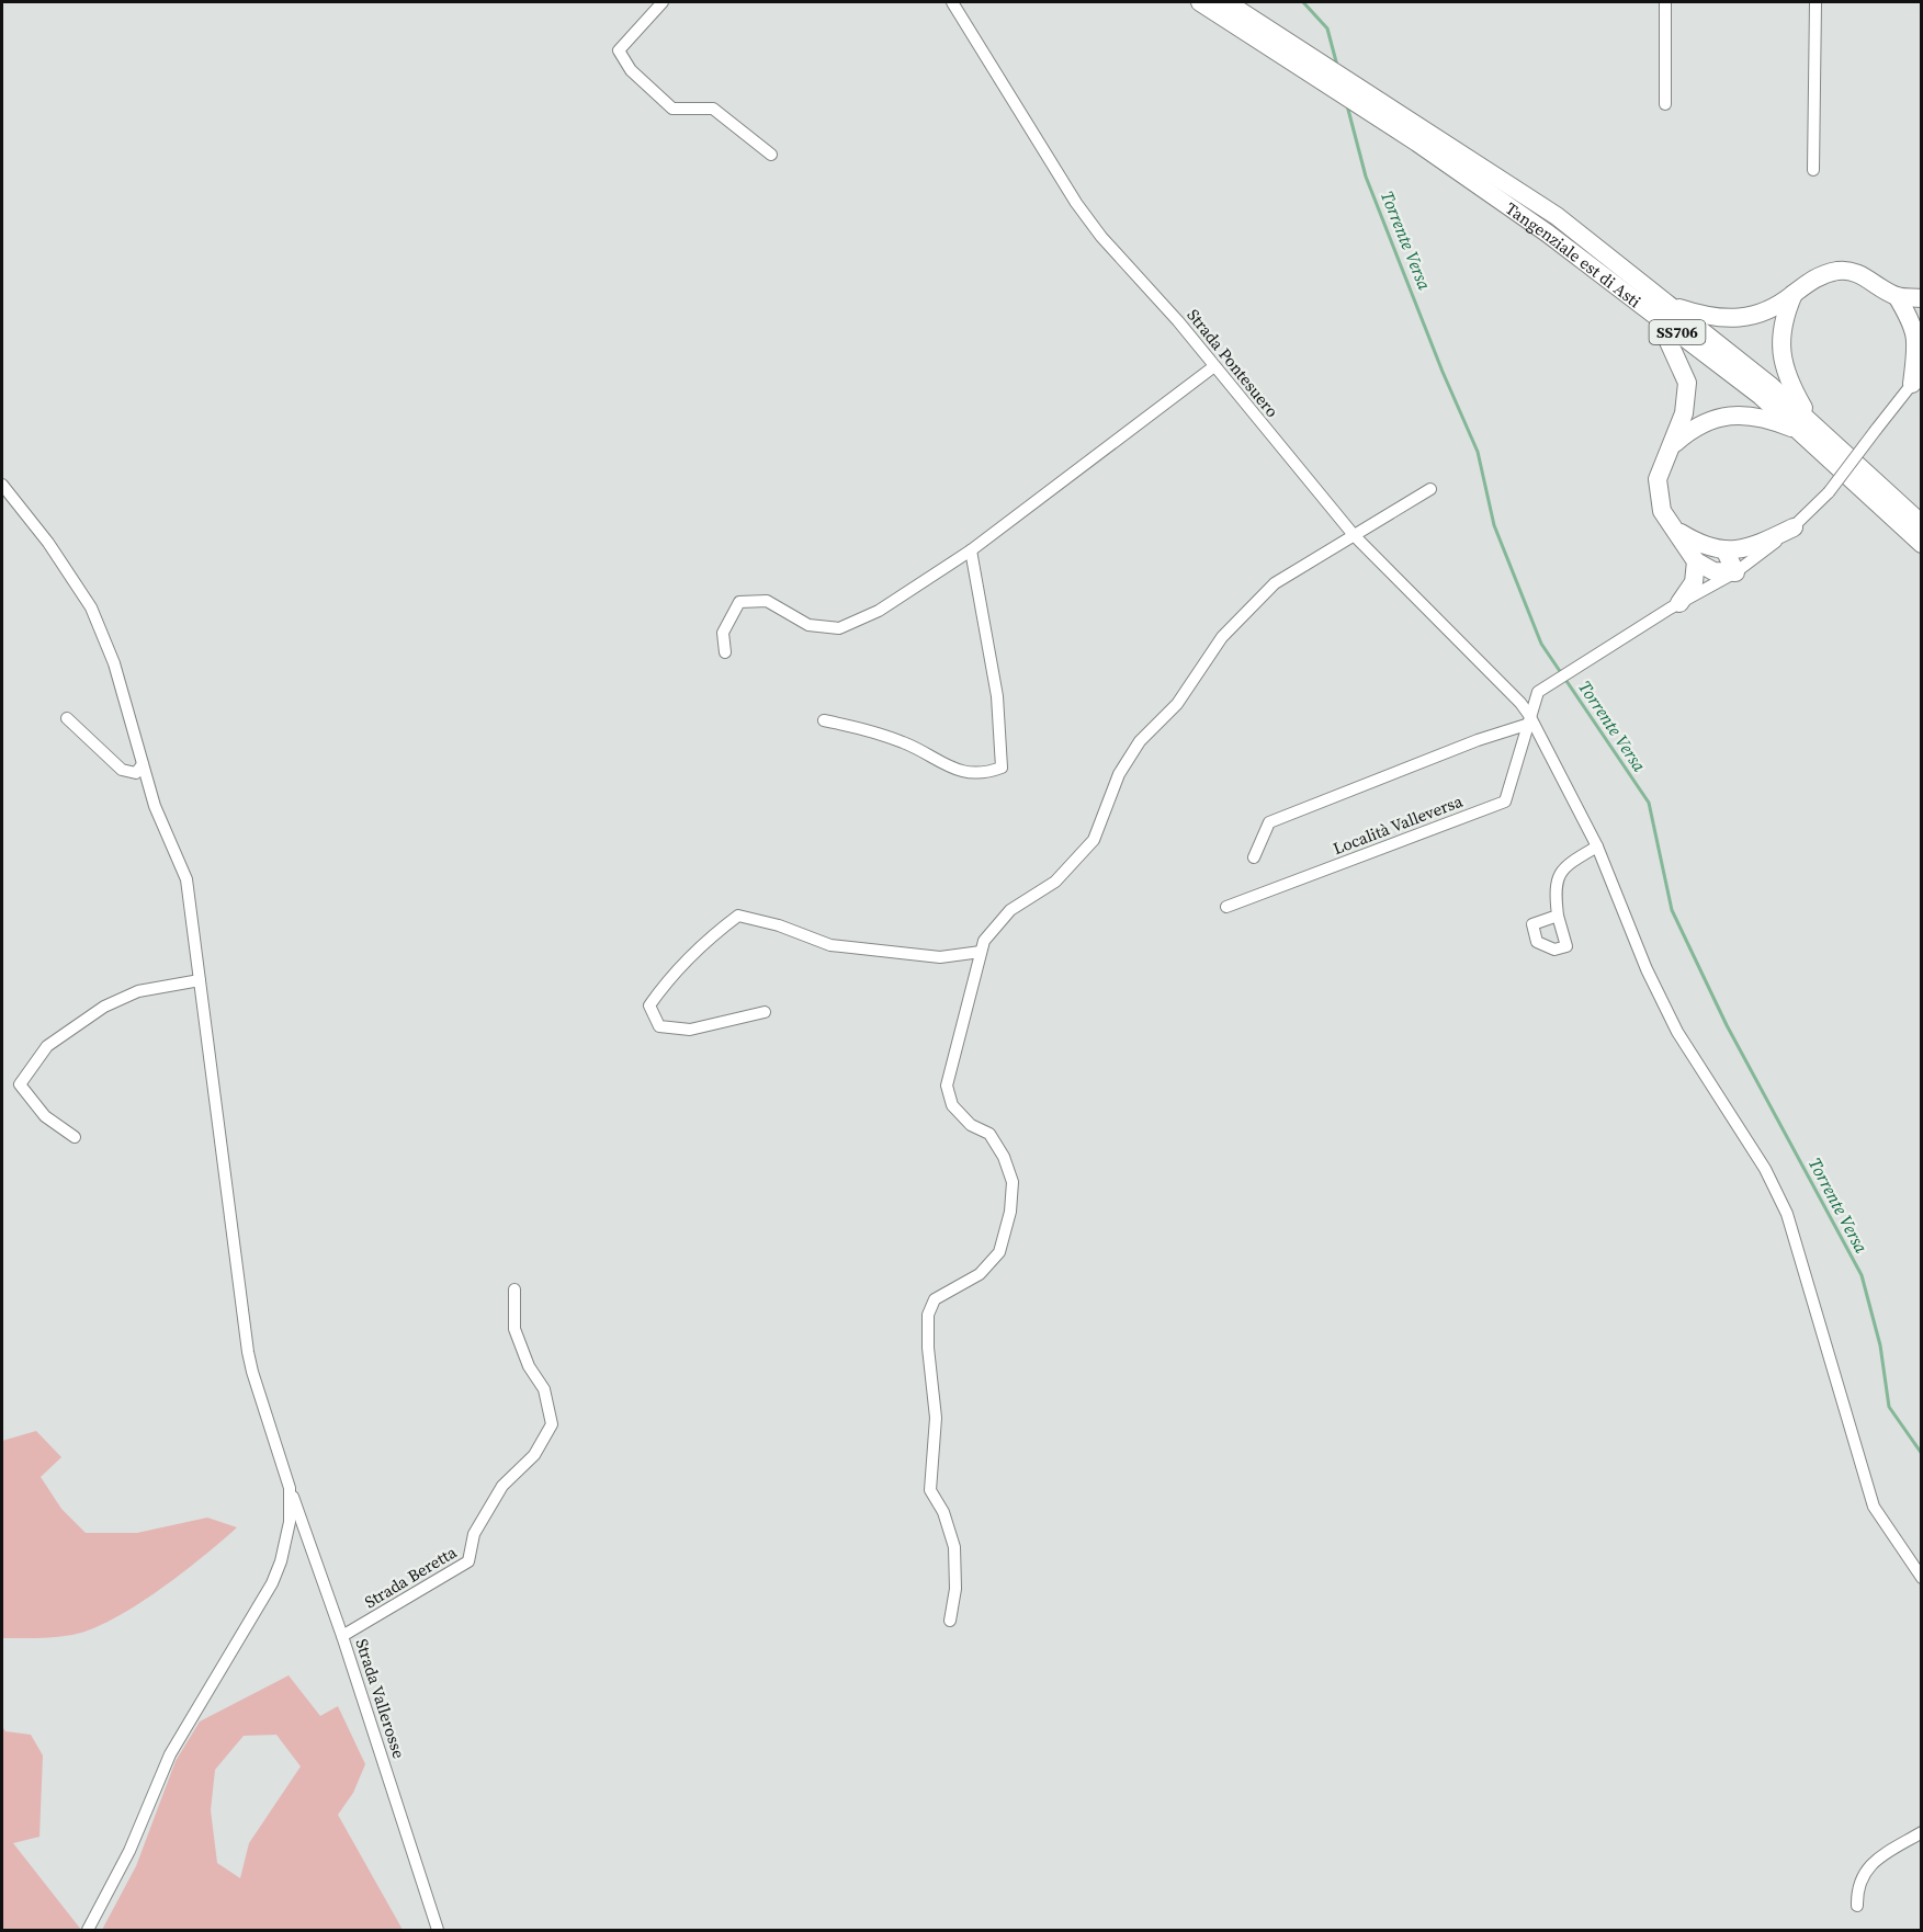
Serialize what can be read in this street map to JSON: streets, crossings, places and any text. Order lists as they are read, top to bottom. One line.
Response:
{"streets":{"highway":["Tangenziale est di Asti","SS706"],"street":["Strada Pontesuero","Località Valleversa","Strada Beretta","Strada Vallerosse"]},"crossings":[["Strada Pontesuero","Località Valleversa"],["Strada Beretta","Strada Vallerosse"]],"water":["Torrente Versa"]}
